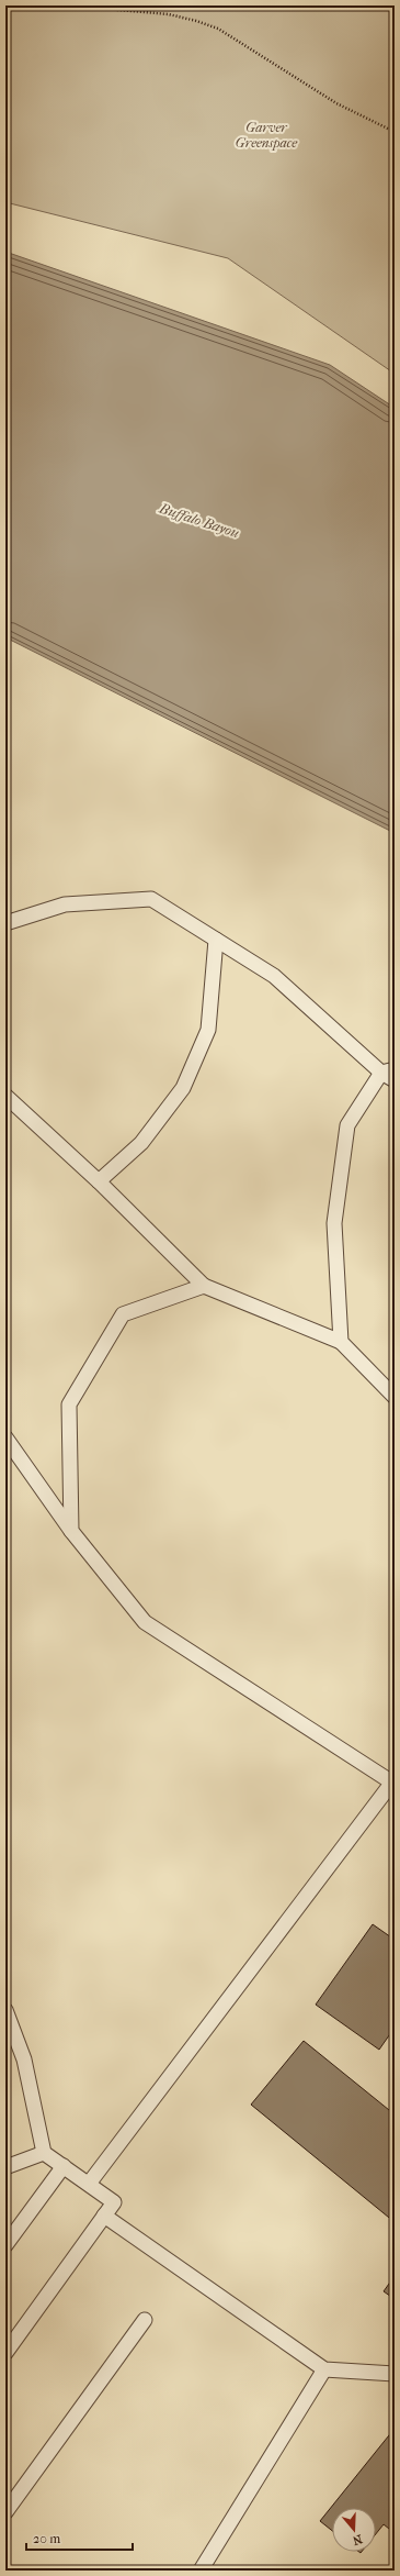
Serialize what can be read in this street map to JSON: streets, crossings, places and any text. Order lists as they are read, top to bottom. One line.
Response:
{"water":["Buffalo Bayou"],"parks":["Garver Greenspace"],"scale_bar":"20 m","north":"bottom"}
